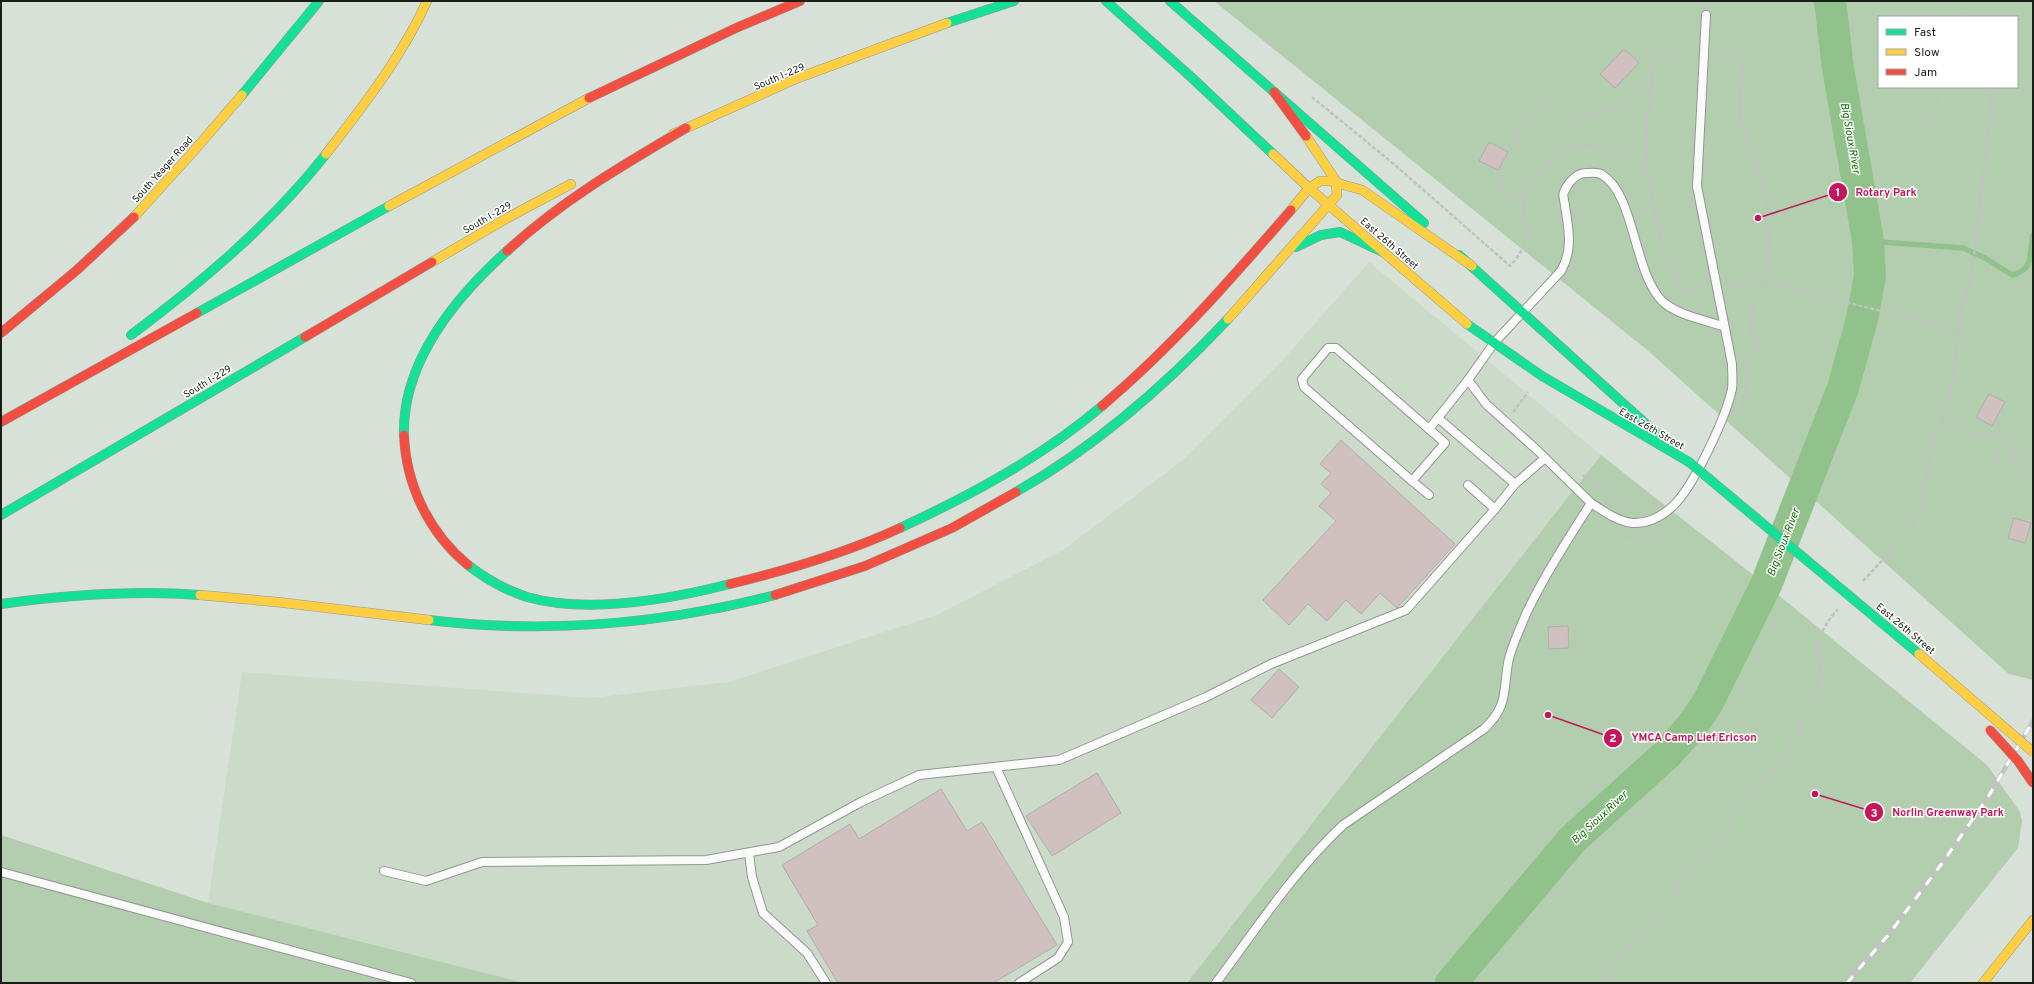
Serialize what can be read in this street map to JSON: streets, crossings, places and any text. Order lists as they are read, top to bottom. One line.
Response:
{"streets":{"main road":["South I-229","South Yeager Road","East 26th Street"]},"water":["Big Sioux River"],"places":["Rotary Park","YMCA Camp Lief Ericson","Norlin Greenway Park"],"legend":["Fast","Slow","Jam"]}
